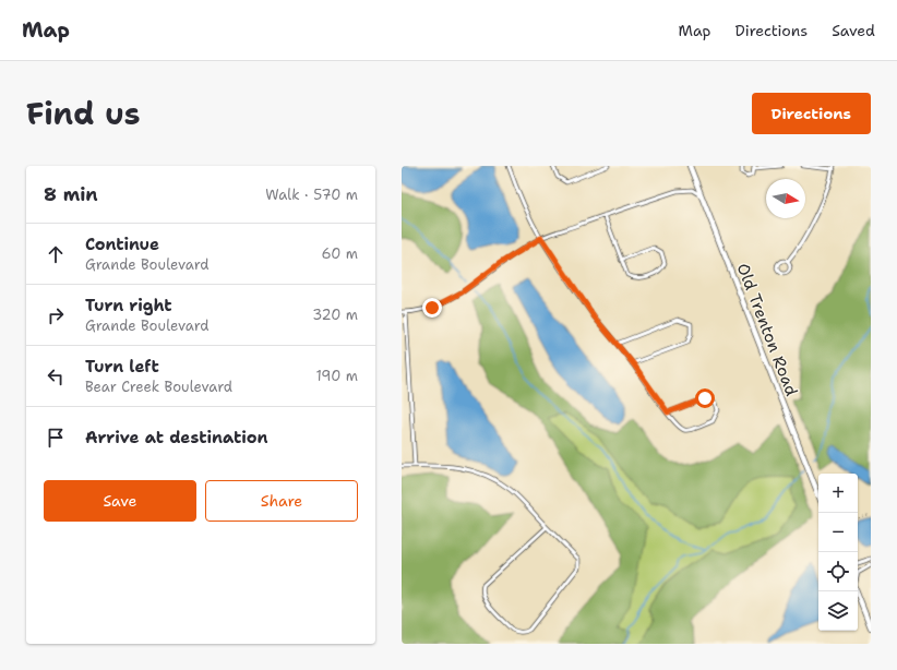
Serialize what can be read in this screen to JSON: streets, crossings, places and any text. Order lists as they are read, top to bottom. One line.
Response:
{"streets":{"main road":["Old Trenton Road"]},"north":"right","page":{"header":"Map","nav":["Map","Directions","Saved"],"title":"Find us","buttons":["Directions",["Save","Share"]],"heading":["8 min","Walk · 570 m"],"list":[["Continue","Grande Boulevard","60 m"],["Turn right","Grande Boulevard","320 m"],["Turn left","Bear Creek Boulevard","190 m"],"Arrive at destination"],"map_buttons":["+","−"]}}
